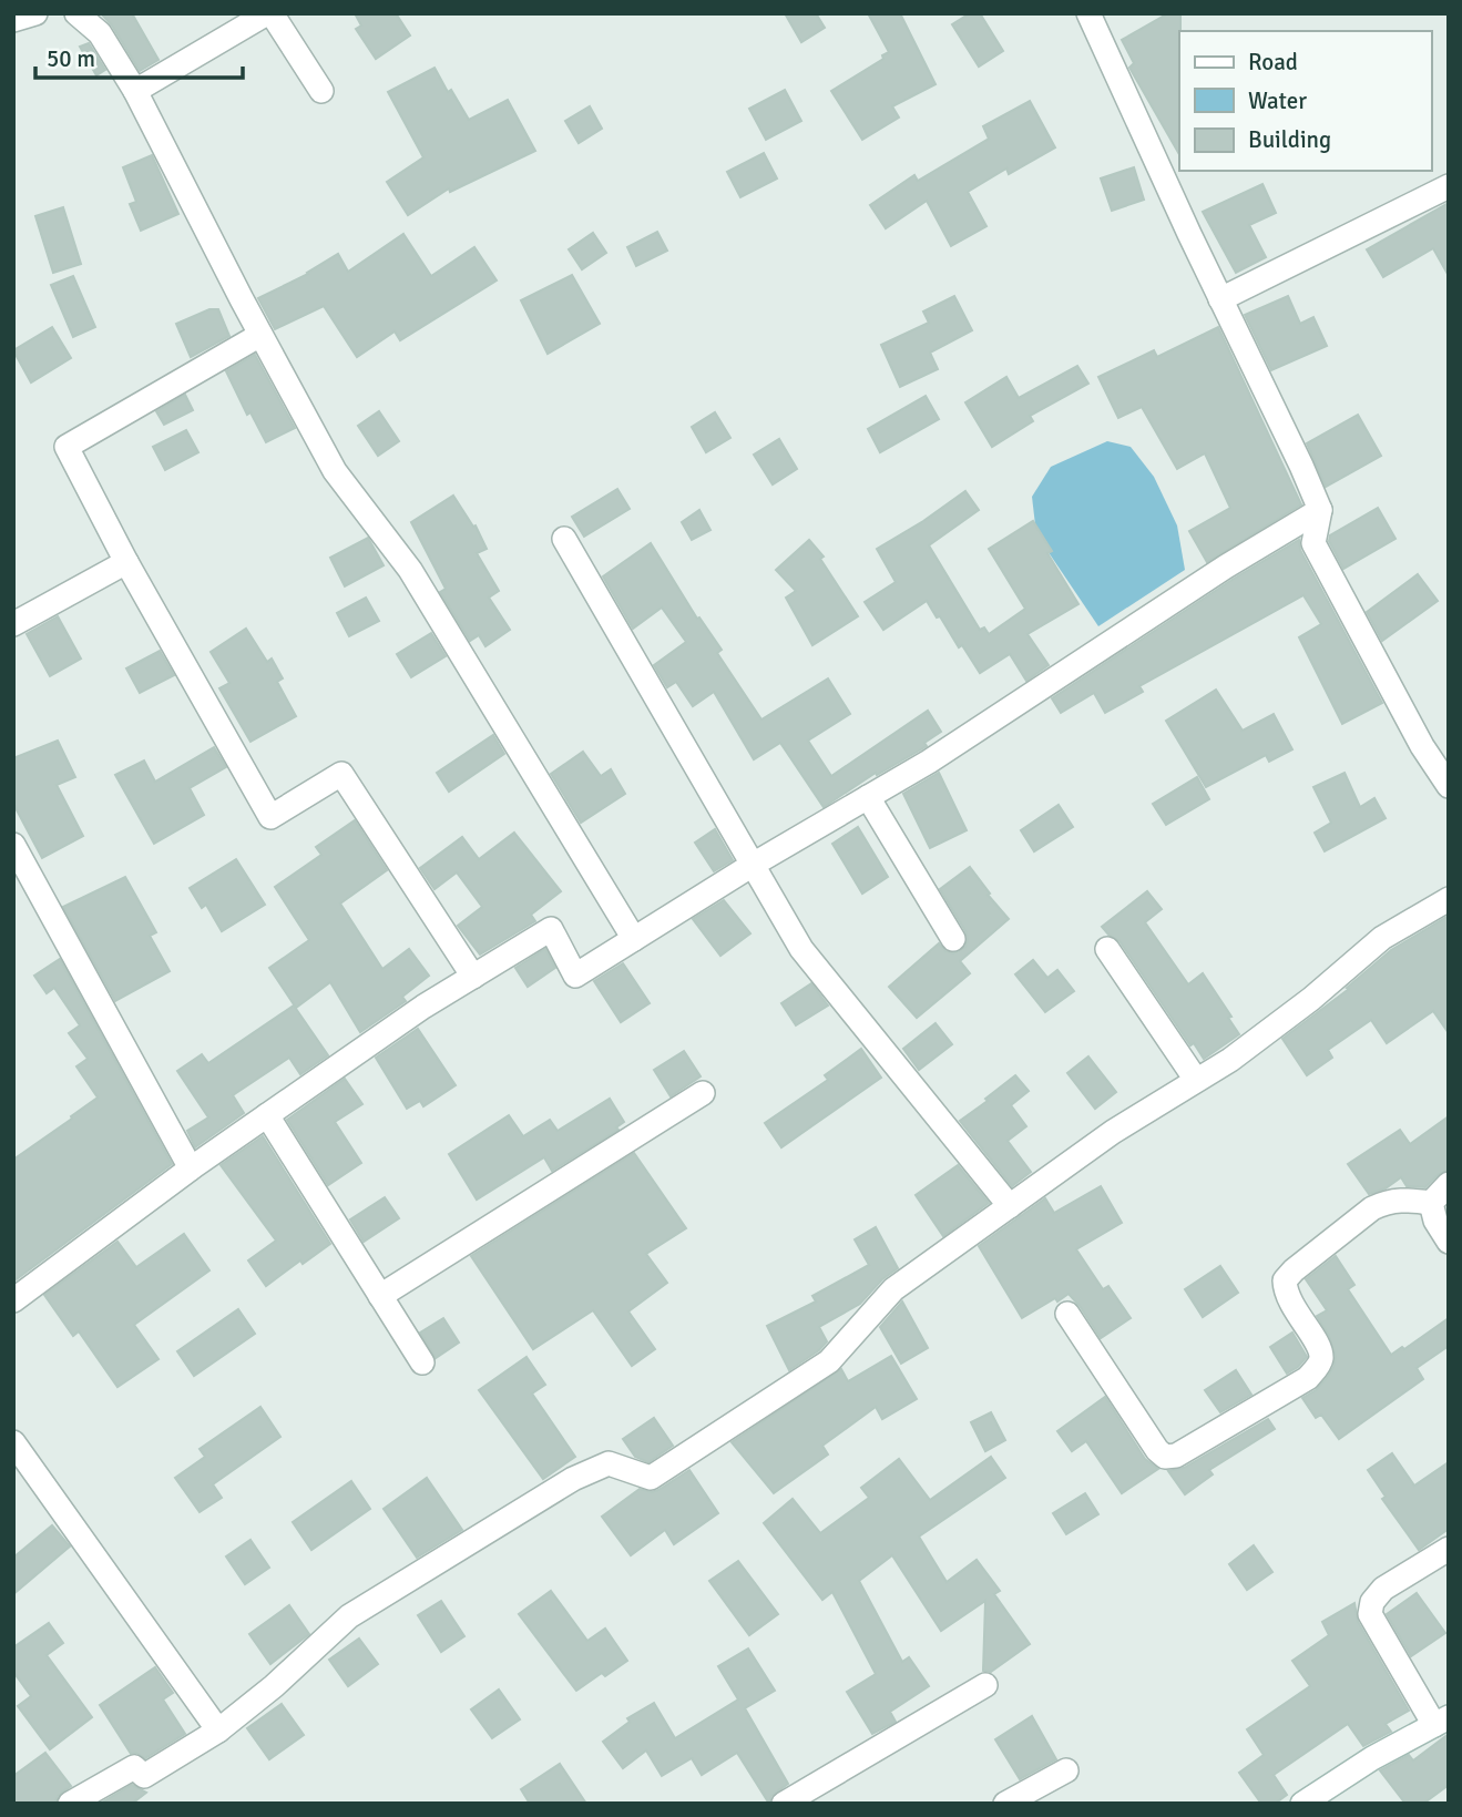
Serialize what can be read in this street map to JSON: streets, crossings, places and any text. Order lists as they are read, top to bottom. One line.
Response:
{"legend":["Road","Water","Building"],"scale_bar":"50 m"}
